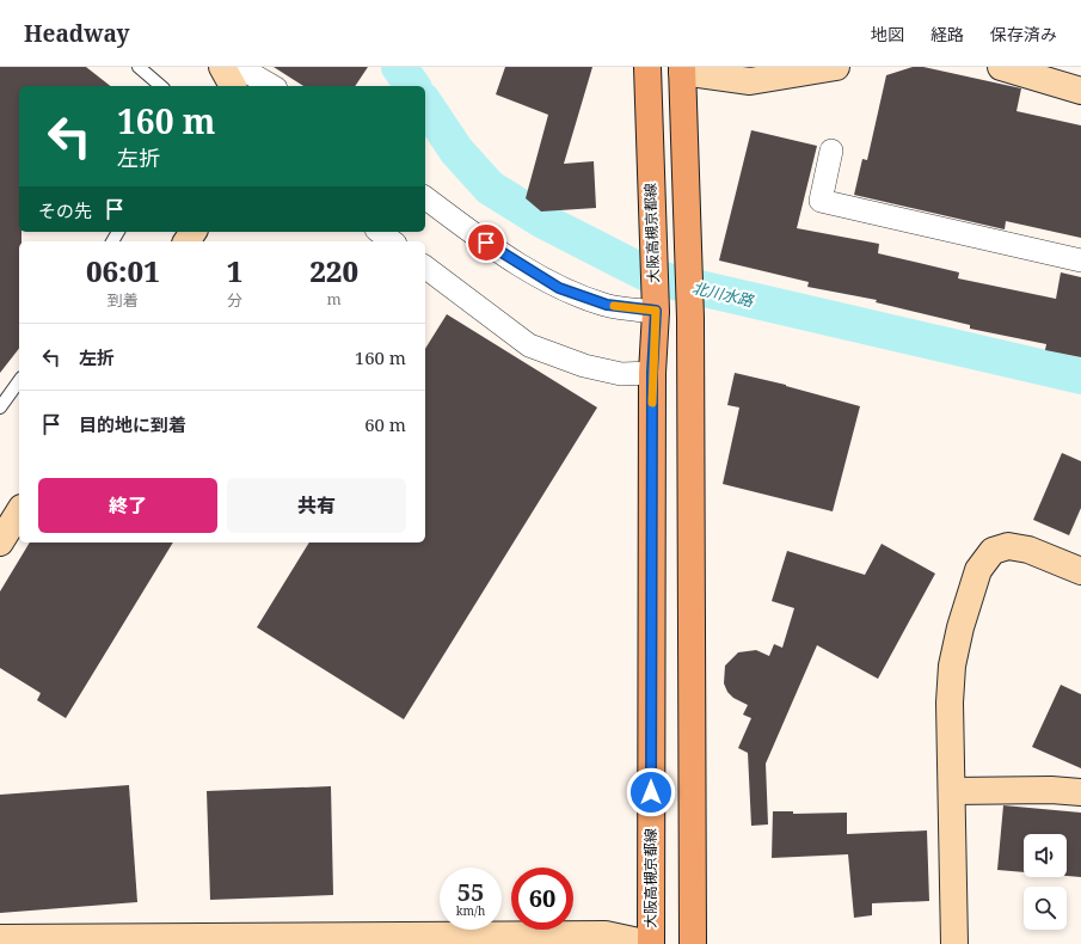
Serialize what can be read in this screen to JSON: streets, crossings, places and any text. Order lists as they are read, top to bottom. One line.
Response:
{"streets":{"main road":["大阪高槻京都線"]},"water":["北川水路"],"page":{"header":"Headway","nav":["地図","経路","保存済み"],"turn":["160 m","左折"],"then":"その先","eta":["06:01","到着","1","分","220","m"],"list":[{"name":"左折","value":"160 m"},{"name":"目的地に到着","value":"60 m"}],"buttons":["終了","共有"],"speed":"55 km/h","limit":"60"}}
